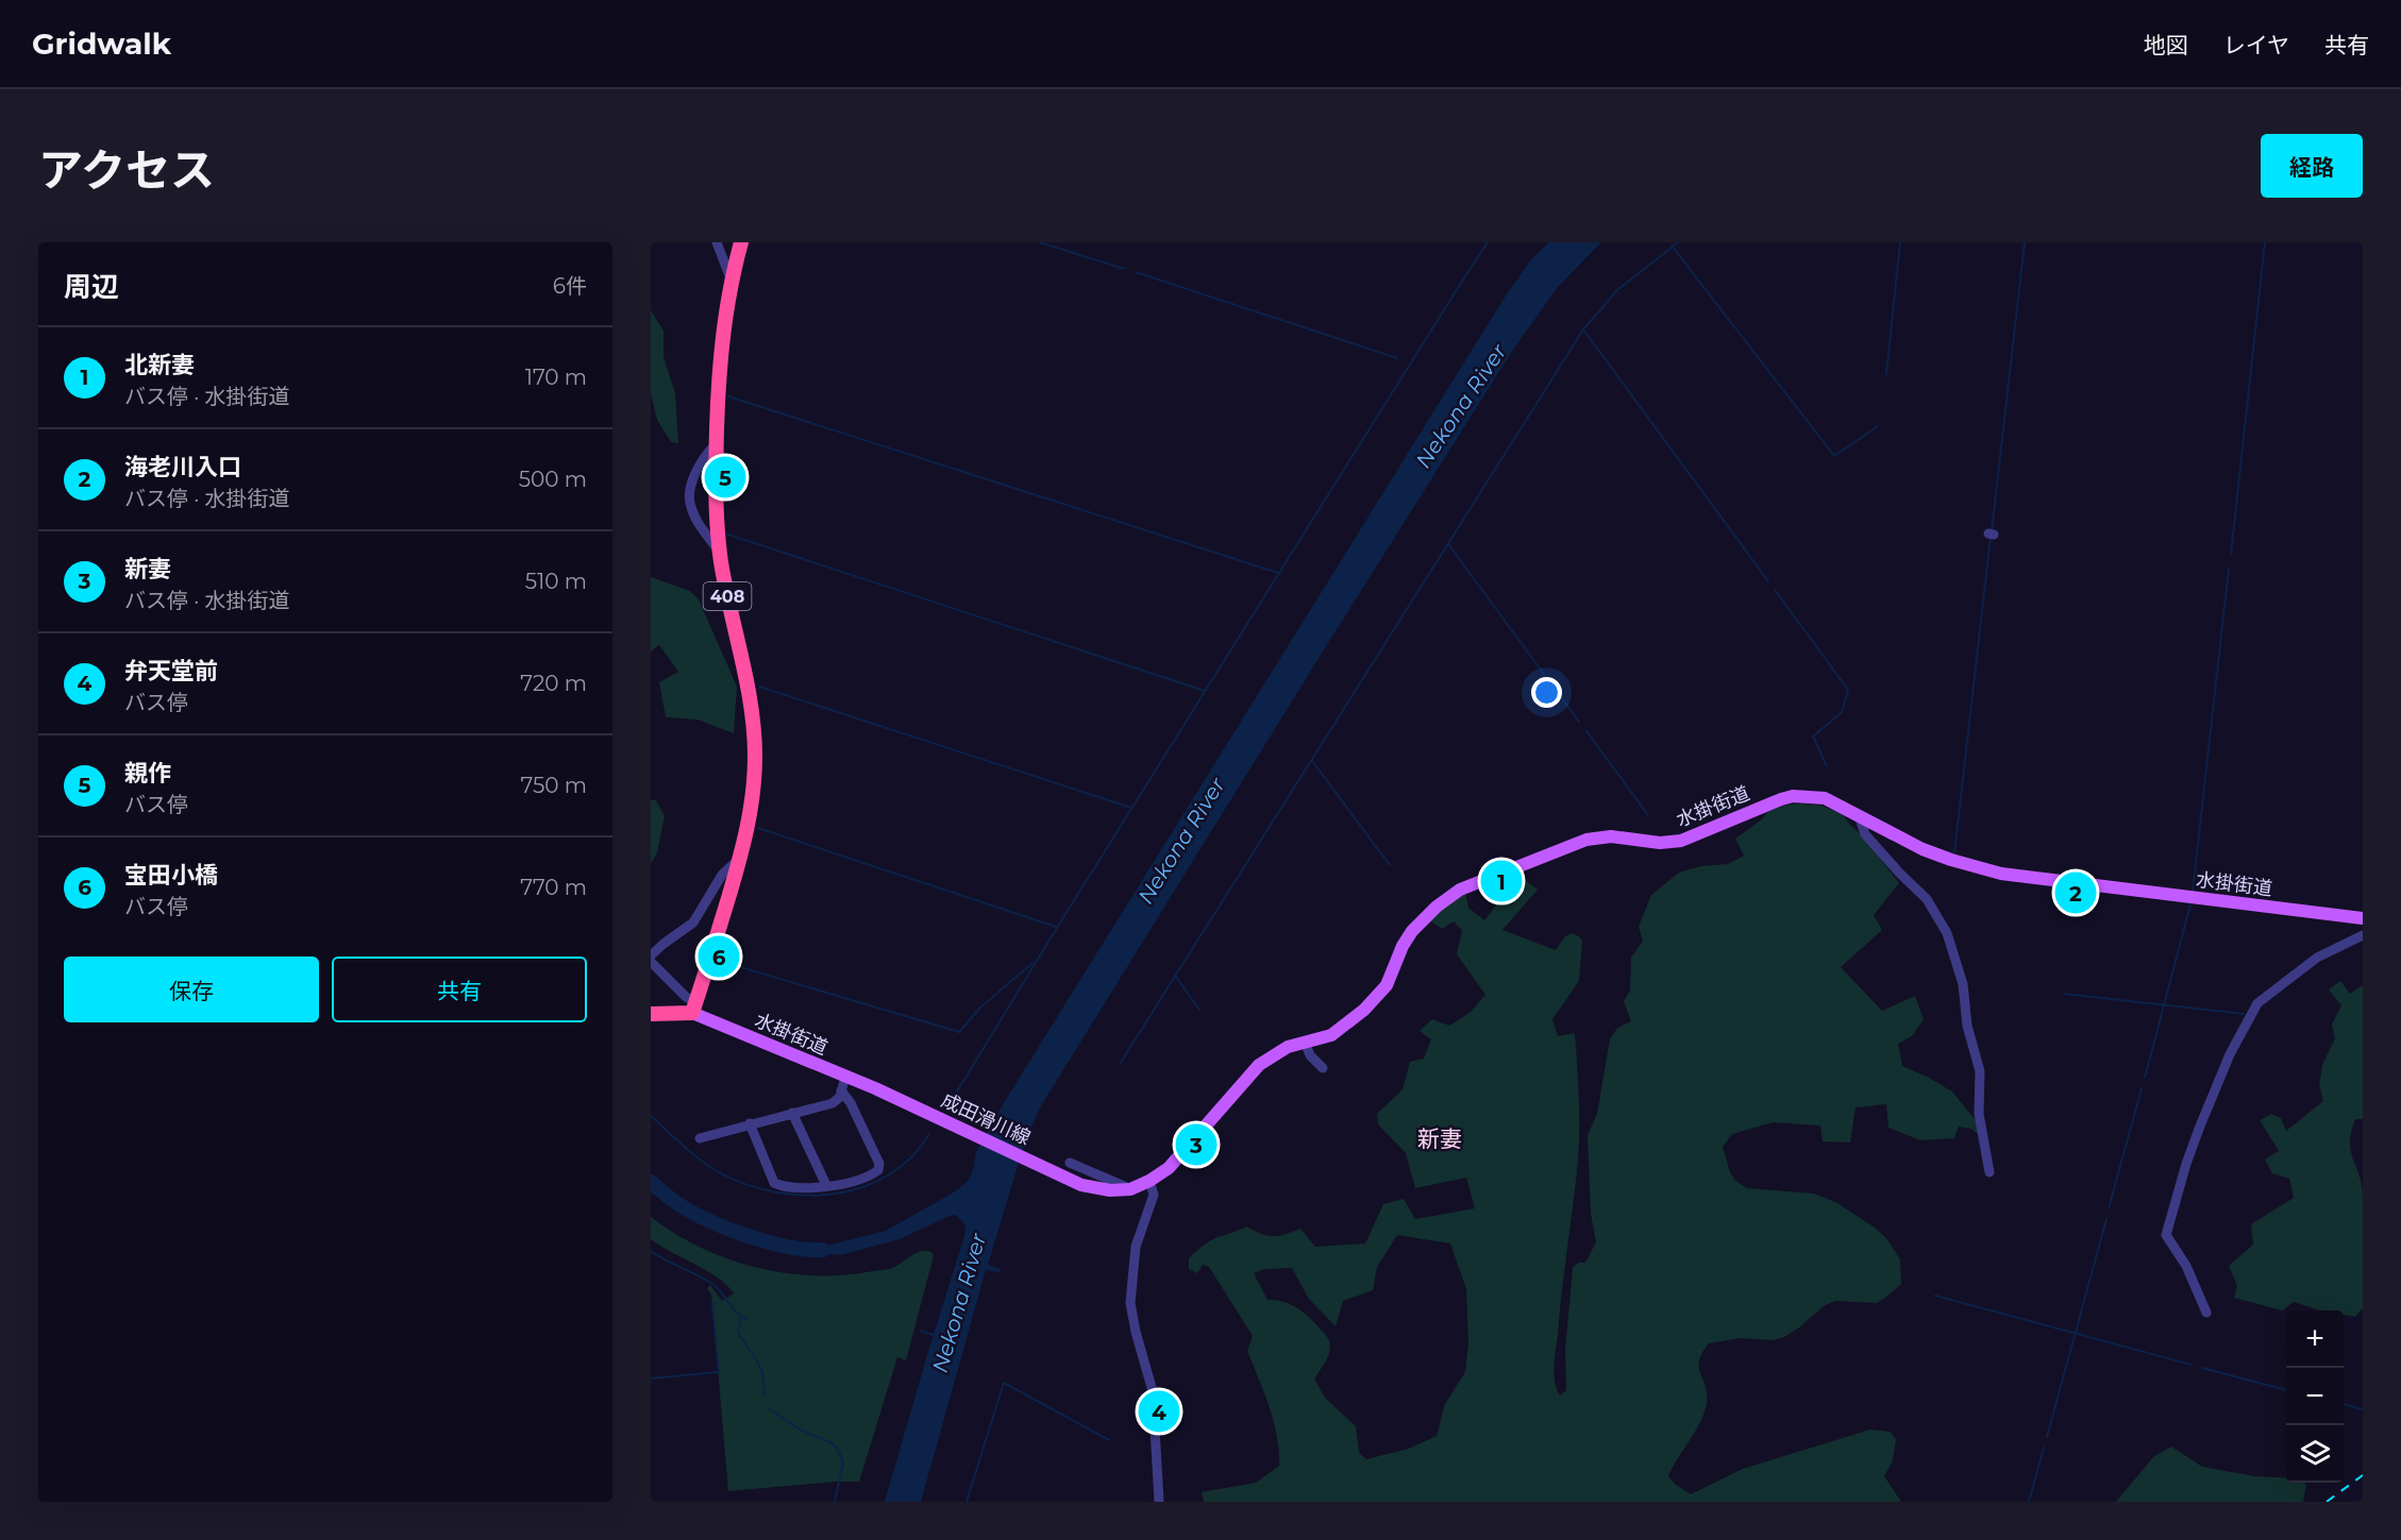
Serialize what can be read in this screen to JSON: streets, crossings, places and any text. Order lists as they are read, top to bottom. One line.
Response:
{"streets":{"highway":["408"],"main road":["水掛街道","成田滑川線"]},"crossings":[["408","水掛街道"],["水掛街道","成田滑川線"]],"districts":["新妻"],"water":["Nekona River"],"page":{"header":"Gridwalk","nav":["地図","レイヤ","共有"],"title":"アクセス","buttons":["経路",["保存","共有"]],"heading":["周辺","6件"],"list":[{"mark":"1","name":"北新妻","note":"バス停 · 水掛街道","value":"170 m"},{"mark":"2","name":"海老川入口","note":"バス停 · 水掛街道","value":"500 m"},{"mark":"3","name":"新妻","note":"バス停 · 水掛街道","value":"510 m"},{"mark":"4","name":"弁天堂前","note":"バス停","value":"720 m"},{"mark":"5","name":"親作","note":"バス停","value":"750 m"},{"mark":"6","name":"宝田小橋","note":"バス停","value":"770 m"}],"pins":["5","1","2","6","3","4"],"map_buttons":["+","−"]}}
